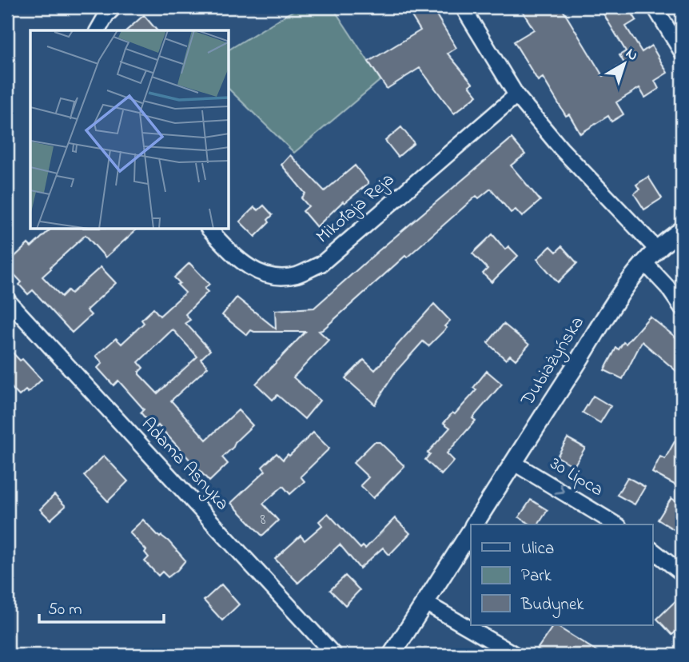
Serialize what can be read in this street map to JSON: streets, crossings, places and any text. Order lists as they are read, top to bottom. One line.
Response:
{"streets":{"street":["Mikołaja Reja","Dubiażyńska","Adama Asnyka","30 Lipca"]},"crossings":[["Dubiażyńska","30 Lipca"]],"one_way":["30 Lipca"],"house_numbers":["8"],"legend":["Ulica","Park","Budynek"],"scale_bar":"50 m","north":"top right"}
